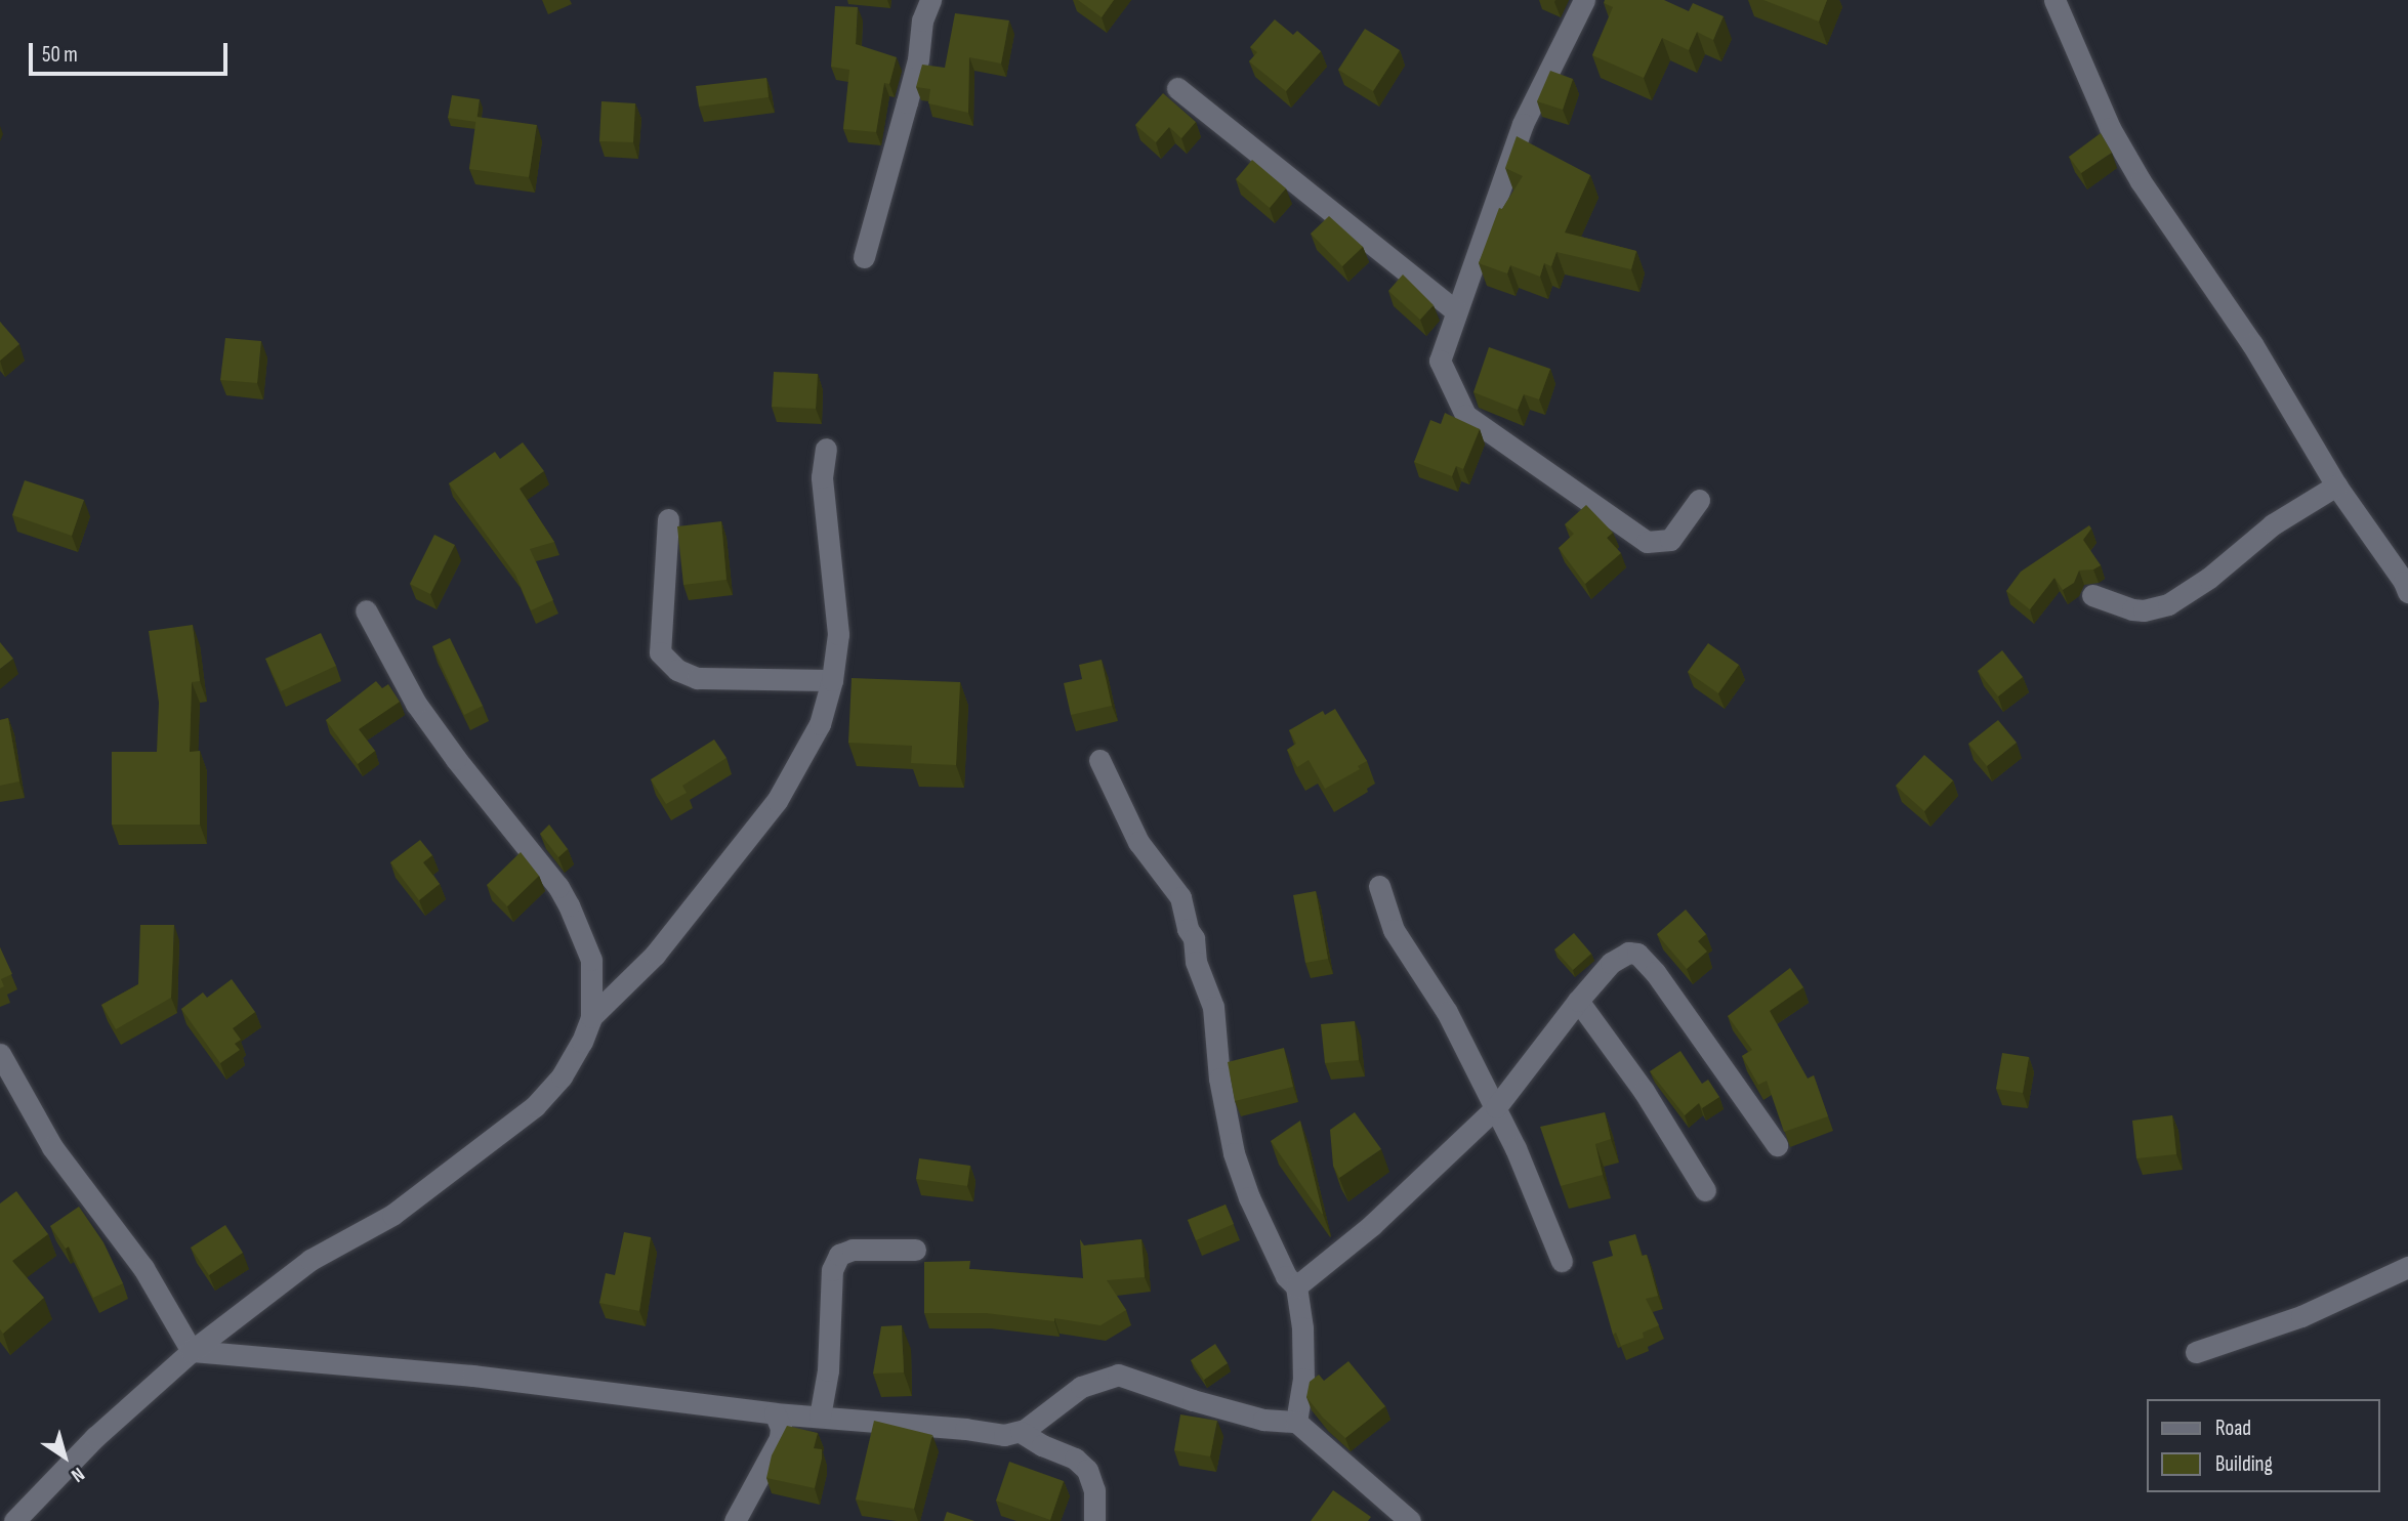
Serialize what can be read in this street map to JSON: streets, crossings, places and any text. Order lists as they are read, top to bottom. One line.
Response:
{"legend":["Road","Building"],"scale_bar":"50 m","north":"bottom right"}
